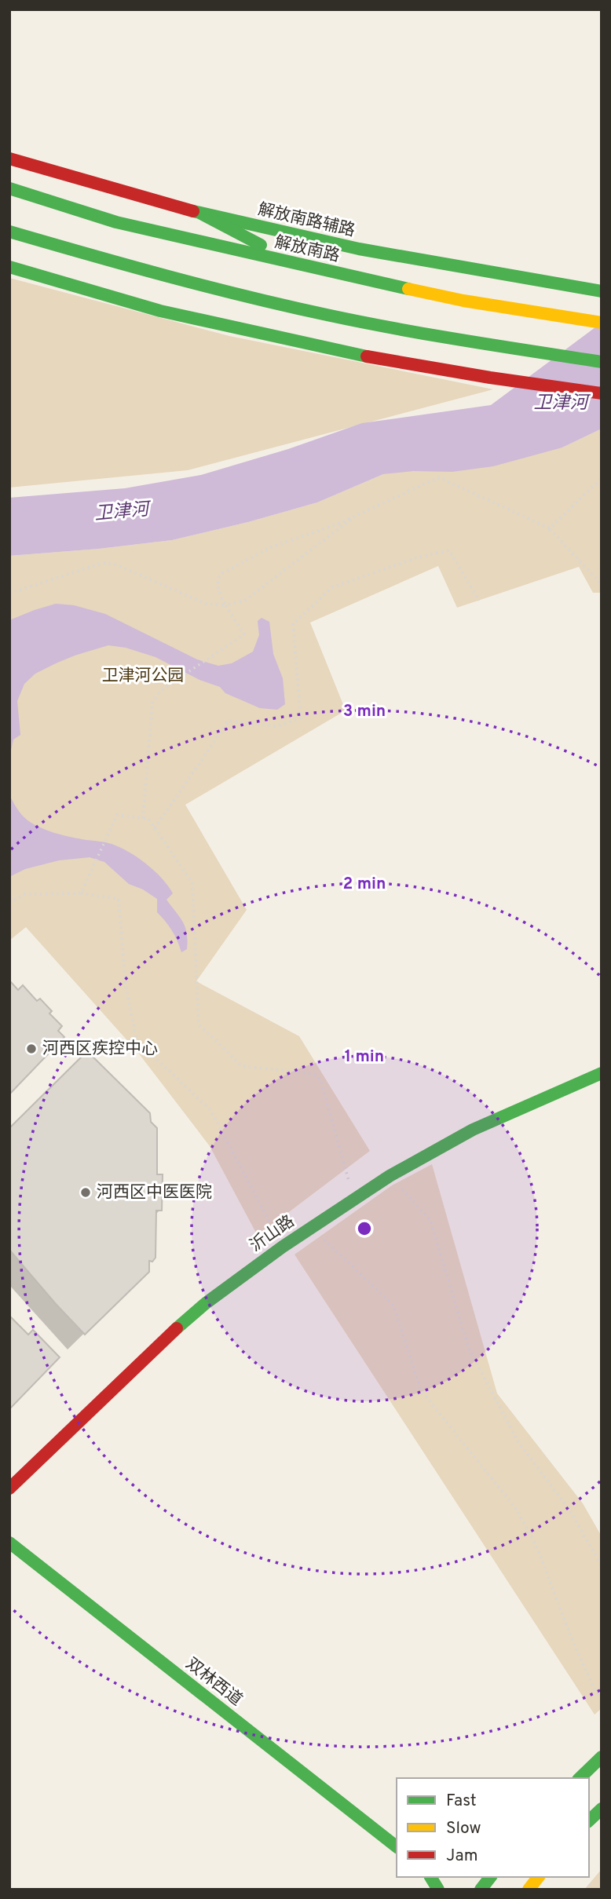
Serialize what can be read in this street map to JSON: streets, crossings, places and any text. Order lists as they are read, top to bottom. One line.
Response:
{"streets":{"main road":["解放南路辅路","解放南路","沂山路","双林西道"]},"water":["卫津河"],"parks":["卫津河公园"],"places":["河西区疾控中心","河西区中医医院"],"legend":["Fast","Slow","Jam"],"rings":["3 min","2 min","1 min"]}
